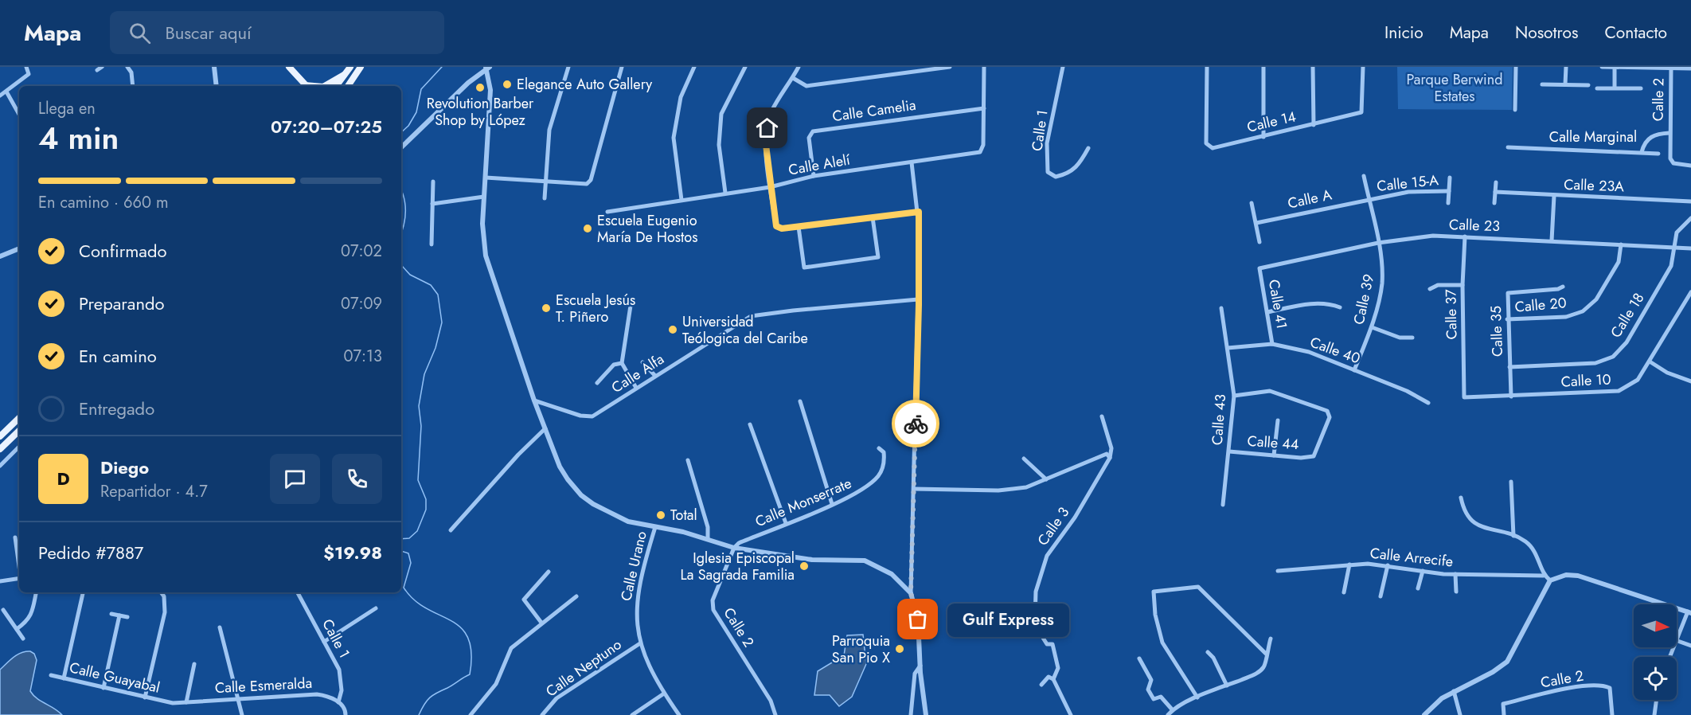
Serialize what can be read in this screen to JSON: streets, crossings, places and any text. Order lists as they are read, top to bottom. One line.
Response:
{"streets":{"street":["Calle 2","Calle Camelia","Calle 14","Calle 1","Calle Marginal","Calle Alelí","Calle 15-A","Calle 23A","Calle A","Calle 23","Calle 39","Calle 41","Calle 20","Calle 37","Calle 18","Calle 35","Calle 40","Calle Alfa","Calle 10","Calle 43","Calle 44","Calle Monserrate","Calle 3","Calle Arrecife","Calle Urano","Calle Neptuno","Calle Guayabal","Calle Esmeralda"]},"crossings":[["Calle 2","Calle Marginal"],["Calle 2","Calle Monserrate"],["Calle Camelia","Calle Alelí"],["Calle 1","Calle Esmeralda"],["Calle 15-A","Calle A"],["Calle 15-A","Calle 39"],["Calle A","Calle 39"],["Calle 23","Calle 39"],["Calle 23","Calle 41"],["Calle 23","Calle 20"],["Calle 23","Calle 37"],["Calle 23","Calle 18"],["Calle 39","Calle 40"],["Calle 41","Calle 40"],["Calle 20","Calle 35"],["Calle 37","Calle 10"],["Calle 18","Calle 35"],["Calle 35","Calle 10"],["Calle 40","Calle 43"],["Calle 43","Calle 44"],["Calle Urano","Calle Neptuno"],["Calle Guayabal","Calle Esmeralda"]],"parks":["Parque Berwind Estates"],"places":["Elegance Auto Gallery","Revolution Barber Shop by López","Escuela Eugenio María De Hostos","Escuela Jesús T. Piñero","Universidad Teólogica del Caribe","Total","Iglesia Episcopal La Sagrada Familia","Gulf Express","Parroquia San Pio X"],"north":"right","page":{"header":"Mapa","search":"Buscar aquí","nav":["Inicio","Mapa","Nosotros","Contacto"],"heading":["4 min","Llega en","07:20–07:25"],"panel":["Diego","Repartidor · 4.7","Pedido #7887","$19.98"],"bar":"En camino · 660 m","list":[["Confirmado","07:02"],["Preparando","07:09"],["En camino","07:13"],"Entregado"],"round":"D","bubble":"Gulf Express"}}
